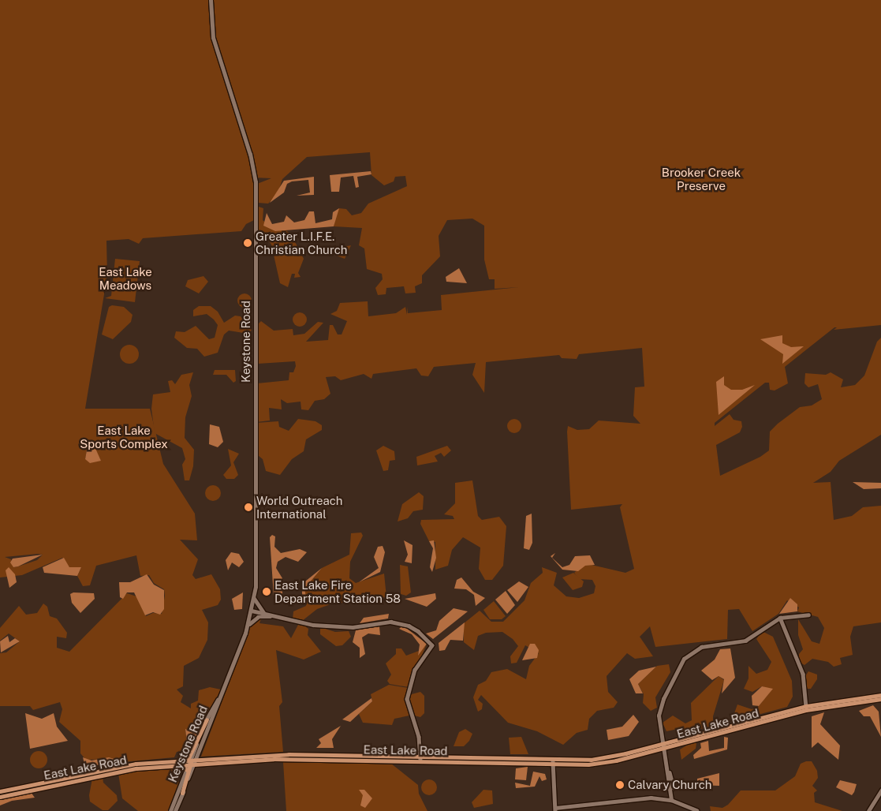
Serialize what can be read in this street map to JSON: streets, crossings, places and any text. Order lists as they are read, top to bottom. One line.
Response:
{"streets":{"main road":["East Lake Road"],"street":["Keystone Road"]},"crossings":[["Keystone Road","East Lake Road"]],"parks":["Brooker Creek Preserve","East Lake Meadows","East Lake Sports Complex"],"places":["Greater L.I.F.E. Christian Church","World Outreach International","East Lake Fire Department Station 58","Calvary Church"]}
